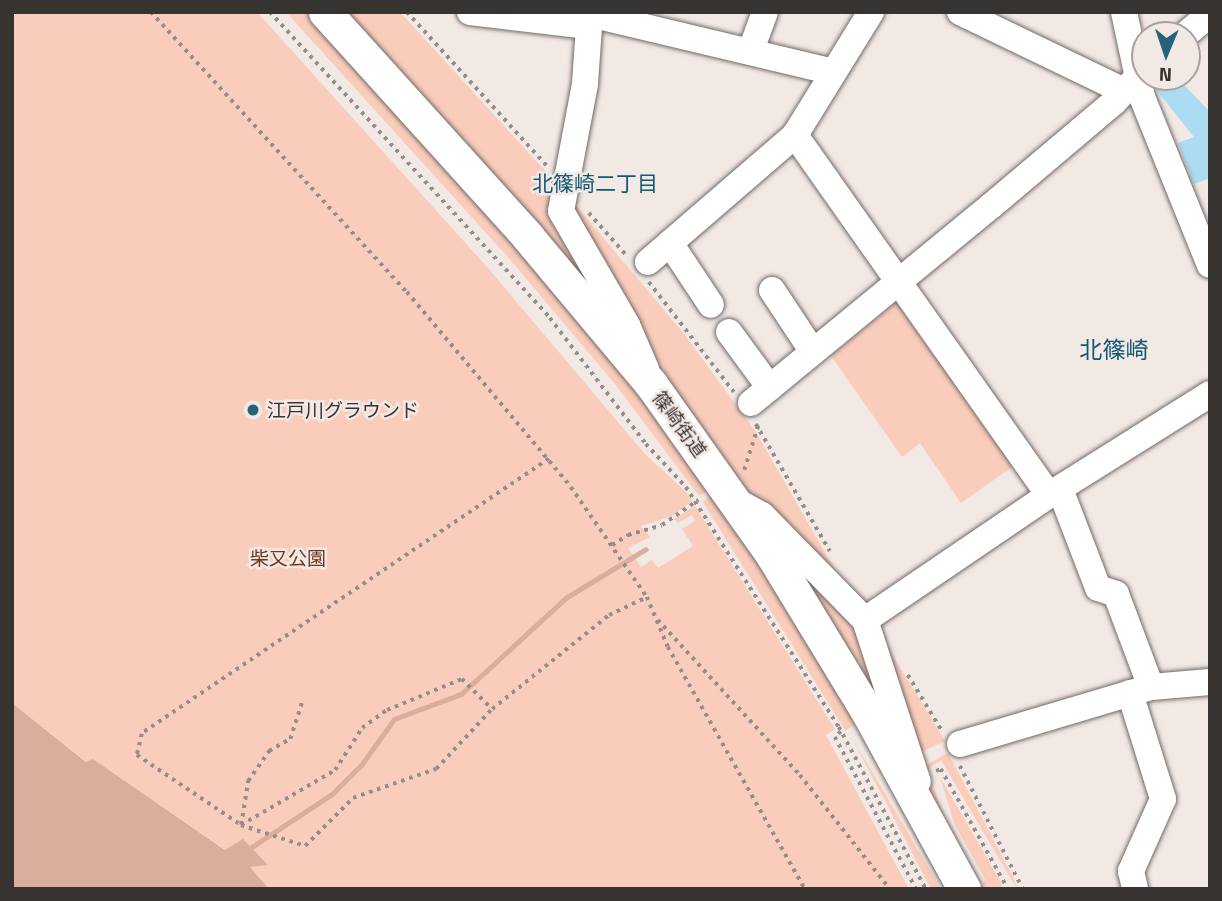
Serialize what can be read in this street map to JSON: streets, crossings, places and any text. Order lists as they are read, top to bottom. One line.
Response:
{"streets":{"main road":["篠崎街道"]},"districts":["北篠崎二丁目","北篠崎"],"parks":["柴又公園"],"places":["江戸川グラウンド"],"north":"bottom"}
